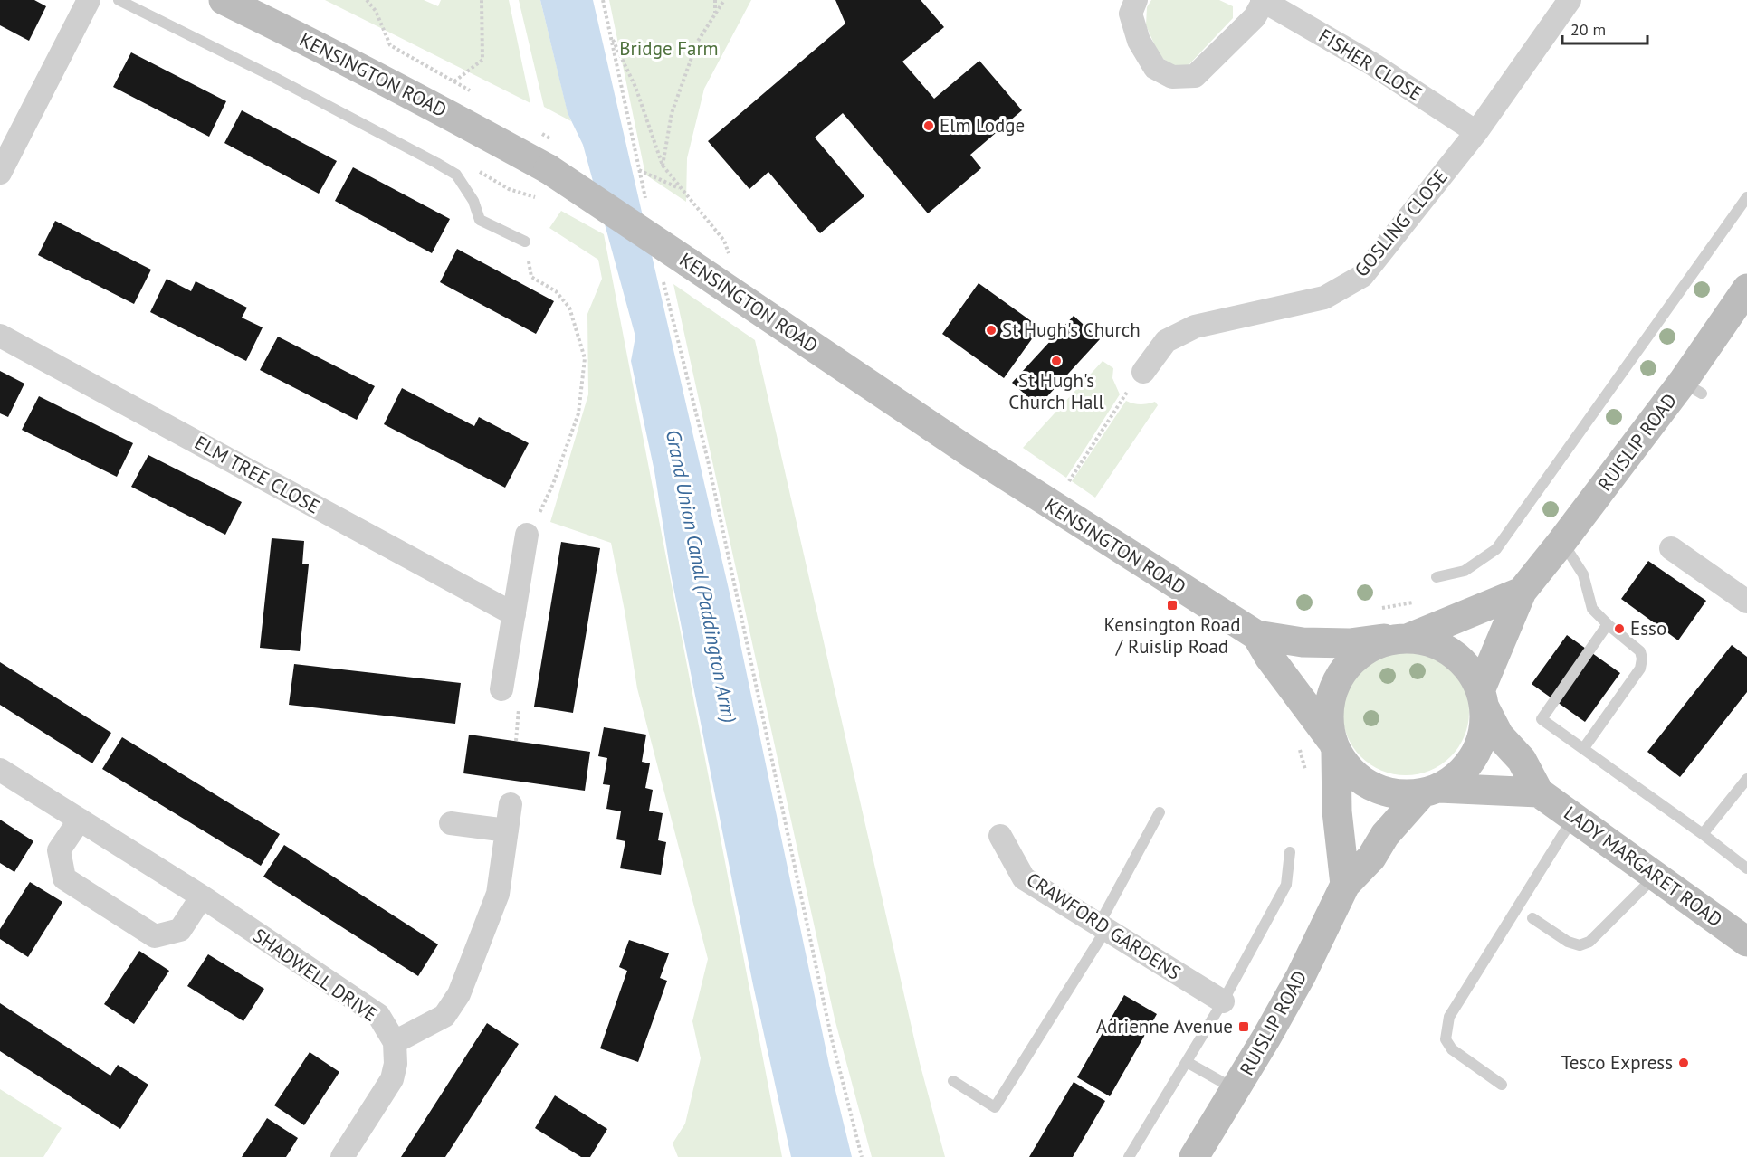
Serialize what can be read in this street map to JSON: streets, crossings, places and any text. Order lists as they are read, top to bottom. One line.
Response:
{"streets":{"street":["FISHER CLOSE","KENSINGTON ROAD","GOSLING CLOSE","RUISLIP ROAD","ELM TREE CLOSE","LADY MARGARET ROAD","CRAWFORD GARDENS","SHADWELL DRIVE"]},"crossings":[["FISHER CLOSE","GOSLING CLOSE"],["KENSINGTON ROAD","RUISLIP ROAD"],["KENSINGTON ROAD","LADY MARGARET ROAD"],["RUISLIP ROAD","LADY MARGARET ROAD"]],"water":["Grand Union Canal (Paddington Arm)"],"parks":["Bridge Farm"],"places":{"other":["Elm Lodge","St Hugh's Church","St Hugh's Church Hall","Esso","Tesco Express"],"transit":["Kensington Road / Ruislip Road","Adrienne Avenue"]},"scale_bar":"20 m"}
